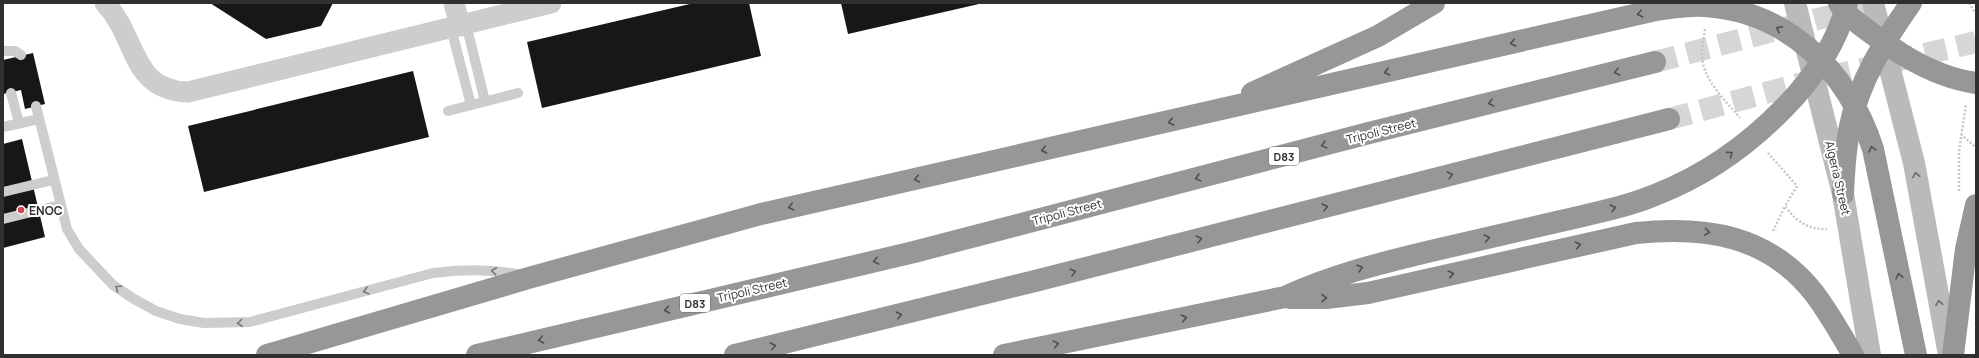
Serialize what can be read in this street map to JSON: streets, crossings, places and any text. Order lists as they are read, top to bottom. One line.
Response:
{"streets":{"highway":["Tripoli Street","D83"],"main road":["Algeria Street"]},"places":["ENOC"]}
